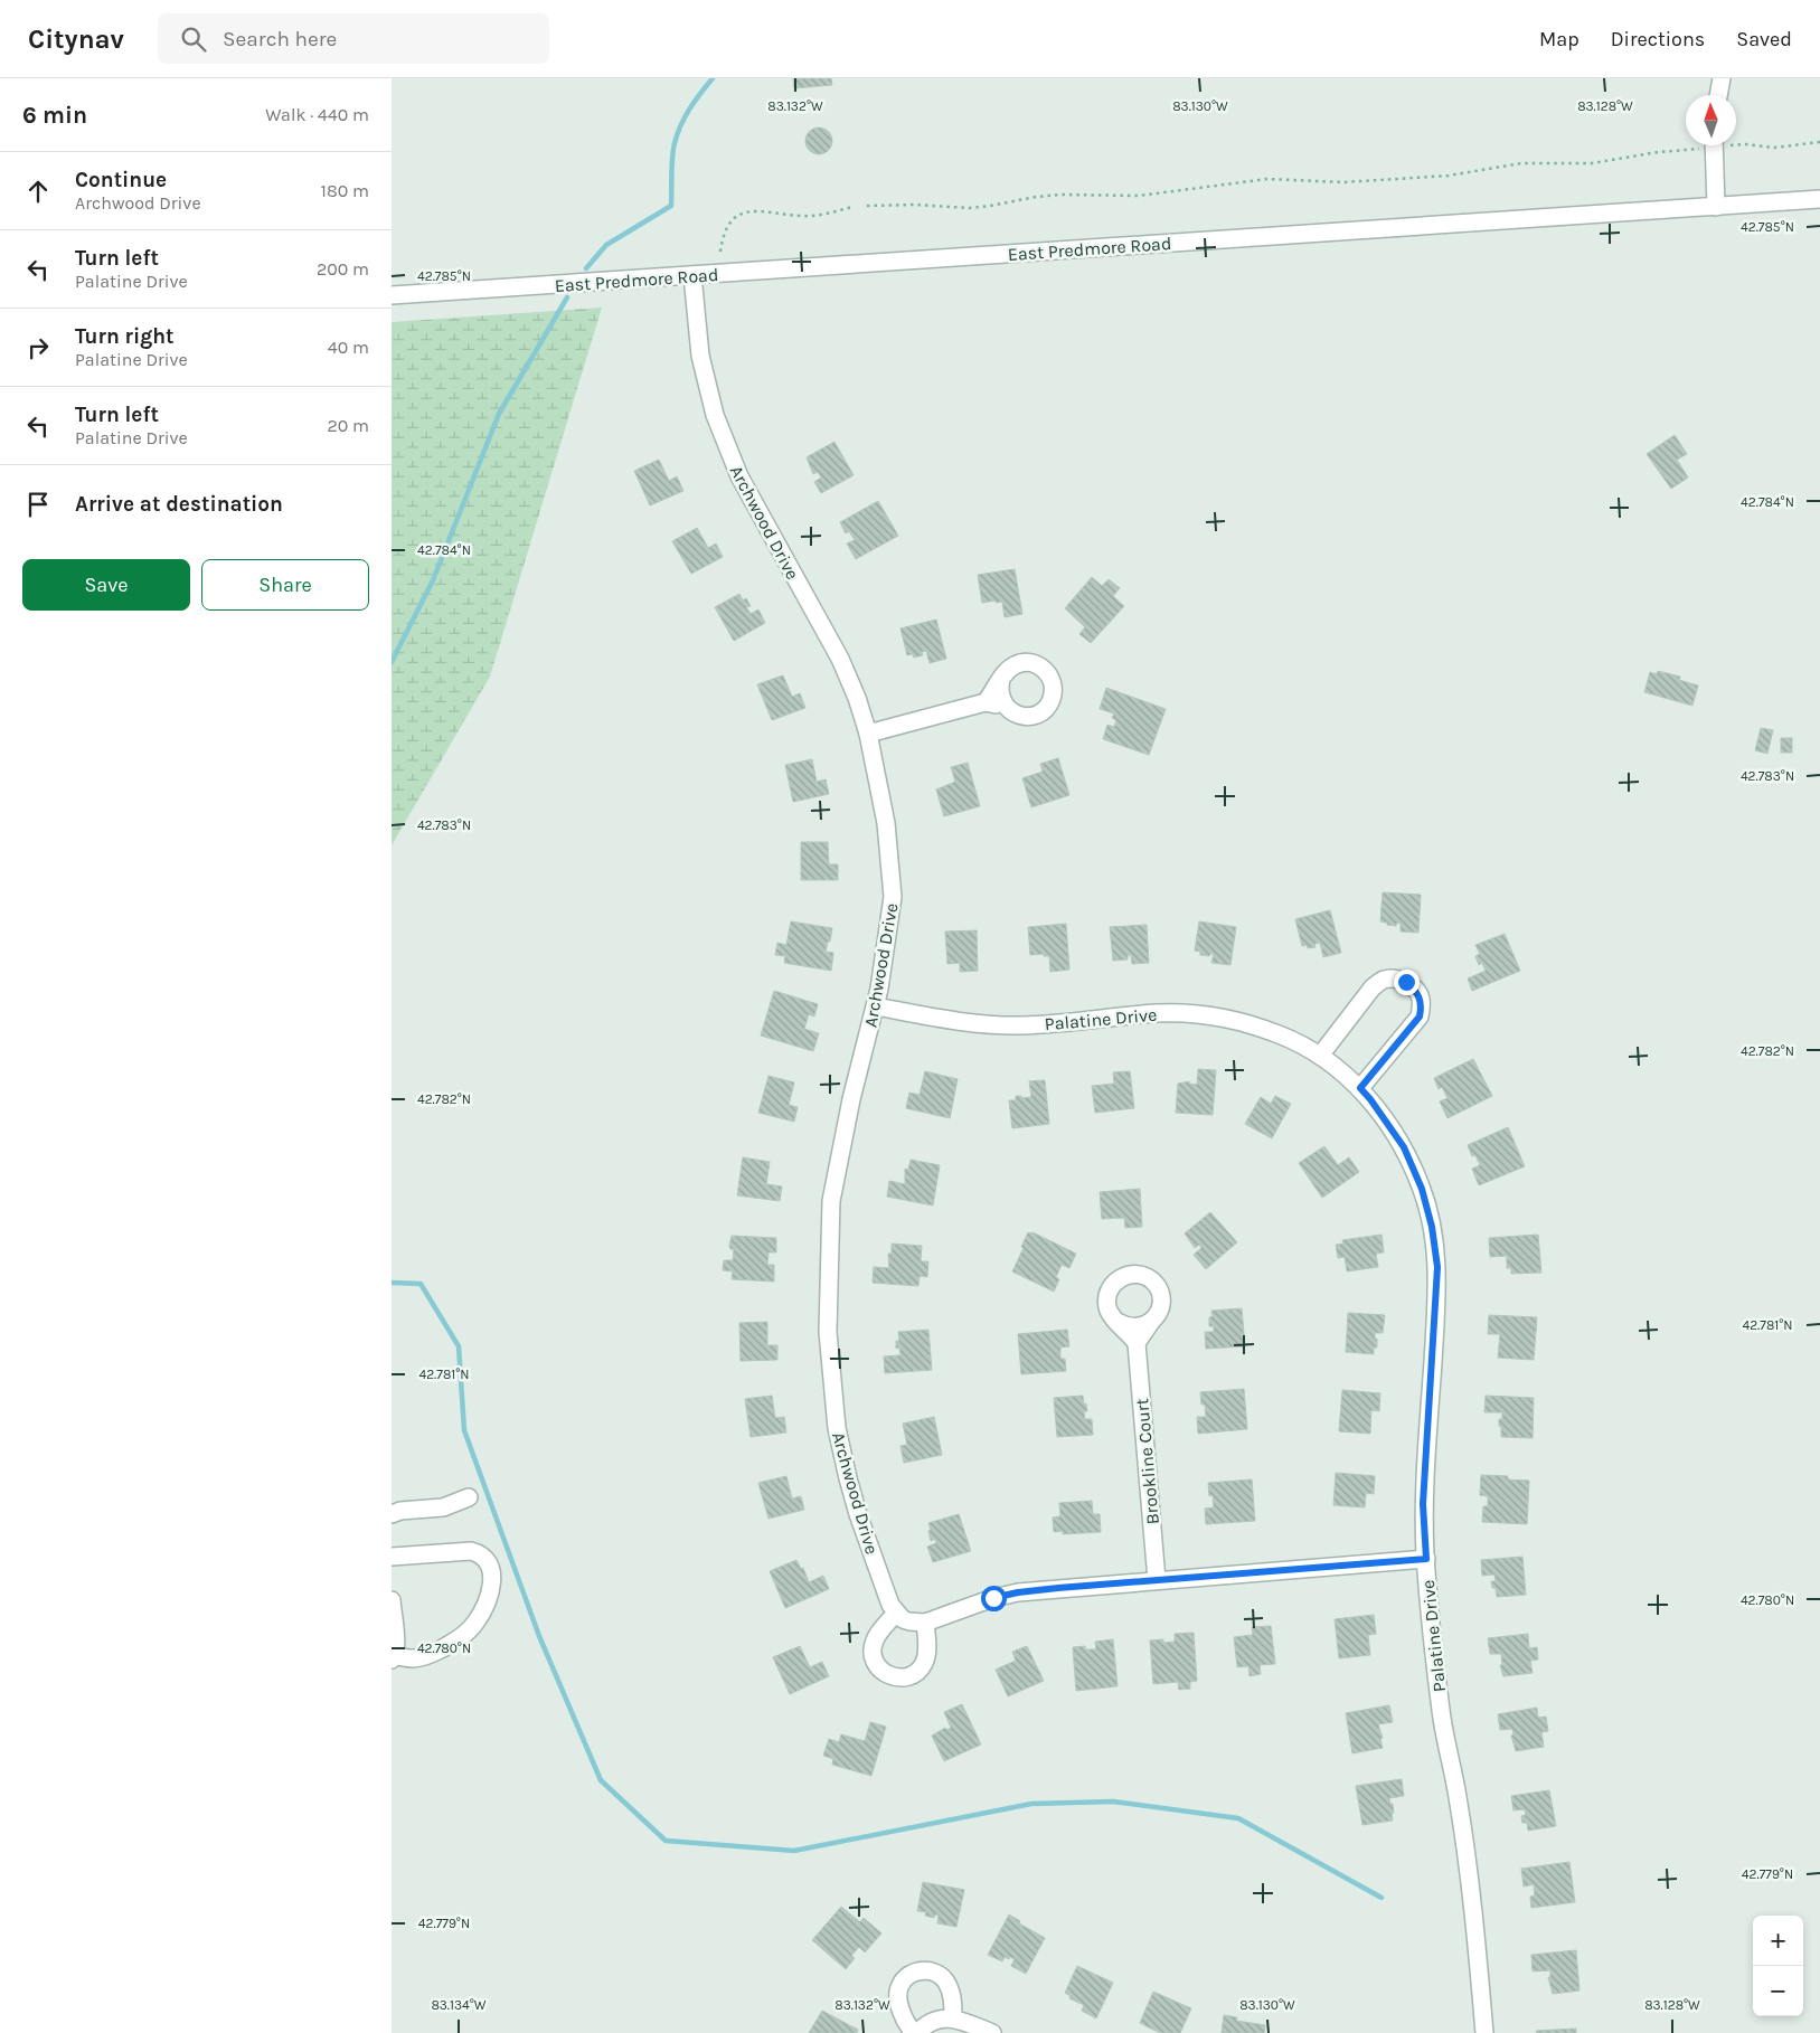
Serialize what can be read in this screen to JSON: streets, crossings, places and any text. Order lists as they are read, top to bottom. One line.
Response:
{"streets":{"street":["East Predmore Road","Archwood Drive","Palatine Drive","Brookline Court"]},"crossings":[["East Predmore Road","Archwood Drive"],["Archwood Drive","Palatine Drive"]],"north":"top","page":{"header":"Citynav","search":"Search here","nav":["Map","Directions","Saved"],"heading":["6 min","Walk · 440 m"],"list":[["Continue","Archwood Drive","180 m"],["Turn left","Palatine Drive","200 m"],["Turn right","Palatine Drive","40 m"],["Turn left","Palatine Drive","20 m"],"Arrive at destination"],"buttons":["Save","Share"],"map_buttons":["+","−"]},"coordinates":["83.132°W","83.130°W","83.128°W","42.785°N","42.784°N","42.783°N","42.782°N","42.781°N","42.780°N","42.779°N","83.134°W"]}
